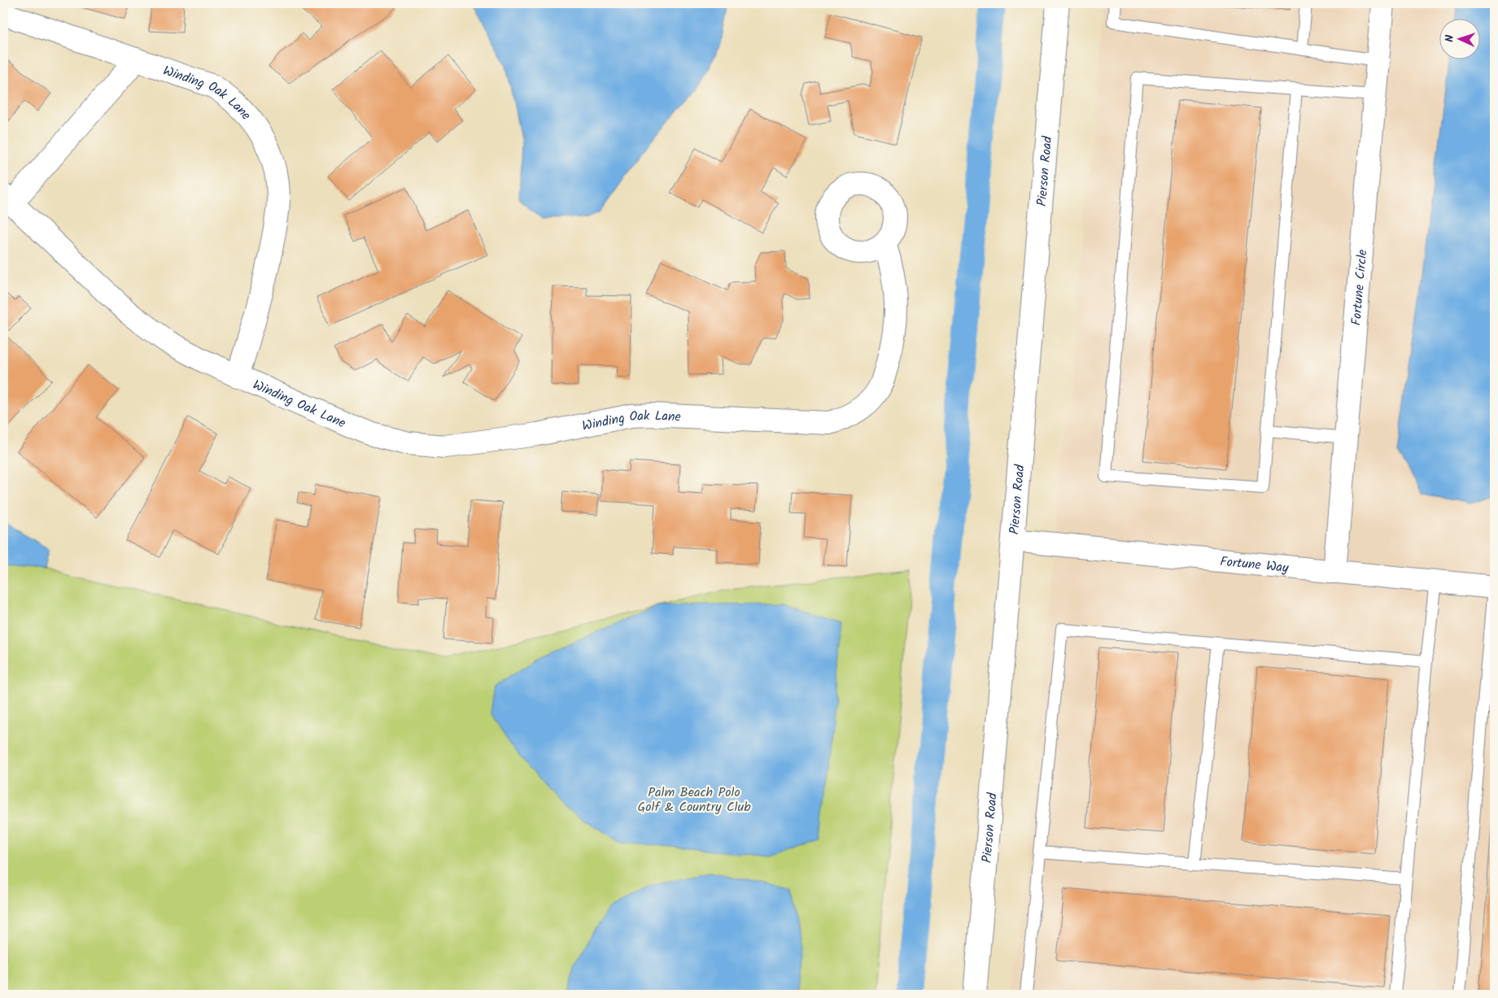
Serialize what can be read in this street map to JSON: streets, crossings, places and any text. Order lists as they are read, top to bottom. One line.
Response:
{"streets":{"street":["Winding Oak Lane","Pierson Road","Fortune Circle","Fortune Way"]},"crossings":[["Pierson Road","Fortune Way"],["Fortune Circle","Fortune Way"]],"parks":["Palm Beach Polo Golf & Country Club"],"north":"left"}
